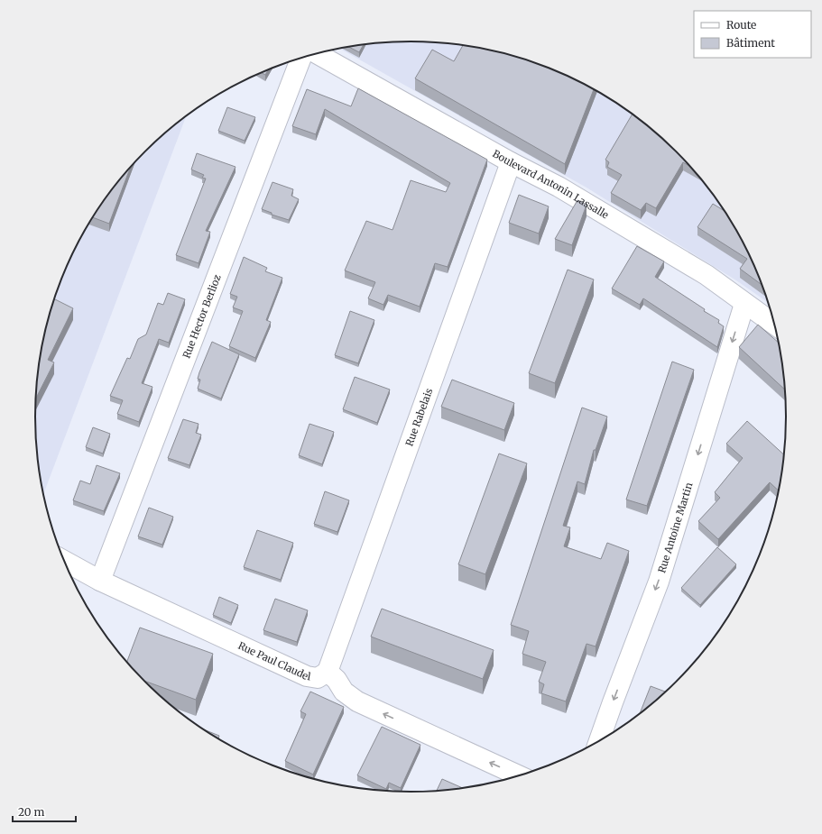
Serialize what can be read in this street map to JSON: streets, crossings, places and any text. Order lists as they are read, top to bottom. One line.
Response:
{"streets":{"street":["Boulevard Antonin Lassalle","Rue Hector Berlioz","Rue Rabelais","Rue Antoine Martin","Rue Paul Claudel"]},"crossings":[["Boulevard Antonin Lassalle","Rue Rabelais"],["Boulevard Antonin Lassalle","Rue Antoine Martin"],["Rue Hector Berlioz","Rue Paul Claudel"],["Rue Rabelais","Rue Paul Claudel"]],"one_way":["Rue Antoine Martin","Rue Paul Claudel"],"legend":["Route","Bâtiment"],"scale_bar":"20 m"}
